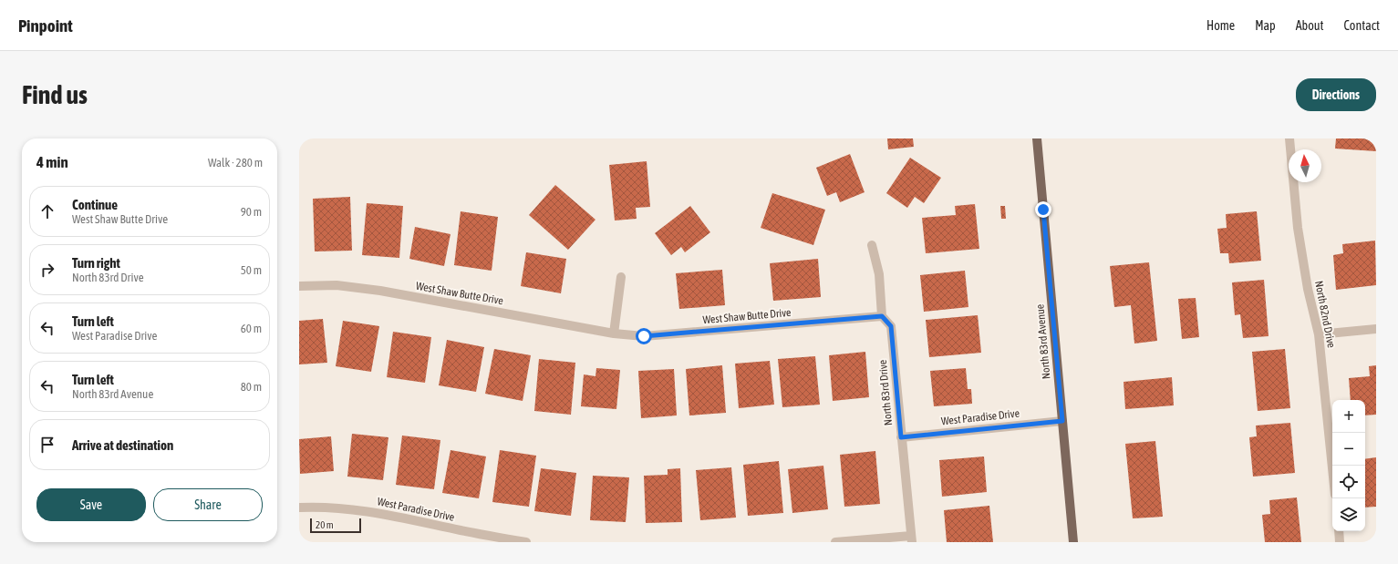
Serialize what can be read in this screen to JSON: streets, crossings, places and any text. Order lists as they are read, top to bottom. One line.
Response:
{"streets":{"main road":["North 83rd Avenue"],"street":["West Shaw Butte Drive","North 82nd Drive","North 83rd Drive","West Paradise Drive"]},"crossings":[["West Shaw Butte Drive","North 83rd Drive"],["North 83rd Avenue","West Paradise Drive"],["North 83rd Drive","West Paradise Drive"]],"scale_bar":"20 m","north":"top","page":{"header":"Pinpoint","nav":["Home","Map","About","Contact"],"buttons":["Directions",["Save","Share"]],"title":"Find us","heading":["4 min","Walk · 280 m"],"list":[["Continue","West Shaw Butte Drive","90 m"],["Turn right","North 83rd Drive","50 m"],["Turn left","West Paradise Drive","60 m"],["Turn left","North 83rd Avenue","80 m"],"Arrive at destination"],"map_buttons":["+","−"],"scale":"20 m"}}
